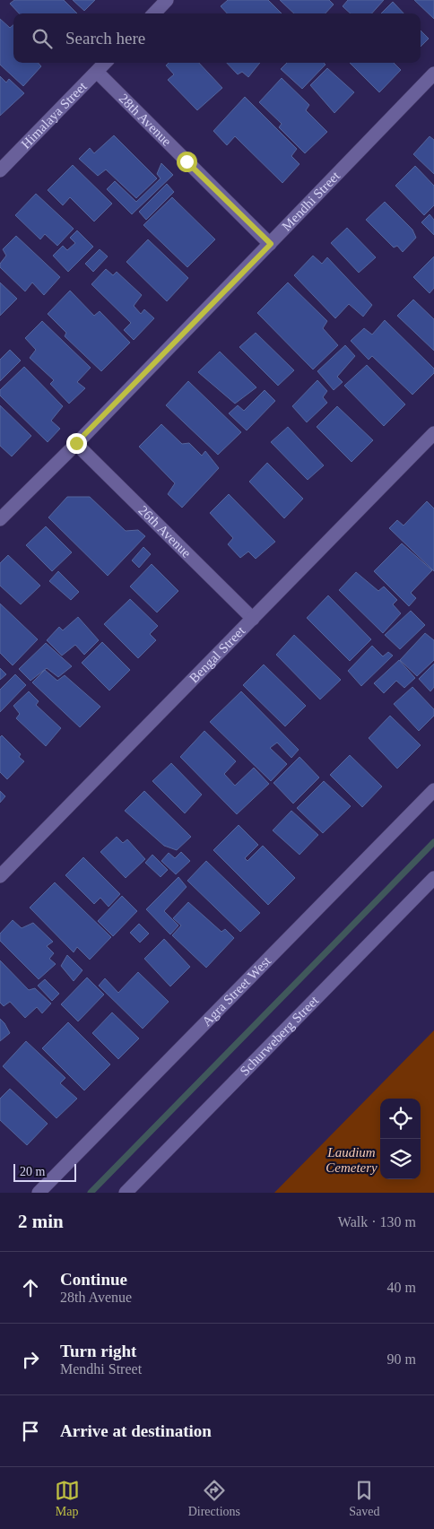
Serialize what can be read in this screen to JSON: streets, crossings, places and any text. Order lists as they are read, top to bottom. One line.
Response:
{"streets":{"street":["Himalaya Street","28th Avenue","Mendhi Street","26th Avenue","Bengal Street","Agra Street West","Schurweberg Street"]},"crossings":[["Himalaya Street","28th Avenue"],["28th Avenue","Mendhi Street"],["Mendhi Street","26th Avenue"],["26th Avenue","Bengal Street"]],"parks":["Laudium Cemetery"],"scale_bar":"20 m","page":{"search":"Search here","scale":"20 m","heading":["2 min","Walk · 130 m"],"list":[["Continue","28th Avenue","40 m"],["Turn right","Mendhi Street","90 m"],"Arrive at destination"],"nav":["Map","Directions","Saved"]}}
